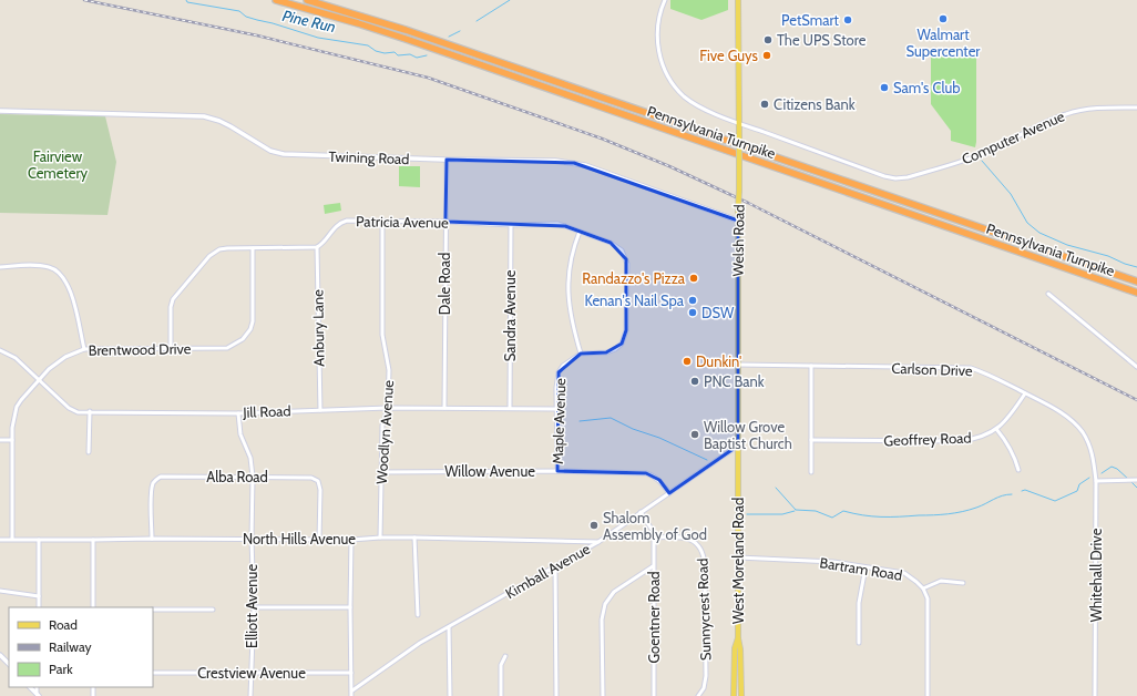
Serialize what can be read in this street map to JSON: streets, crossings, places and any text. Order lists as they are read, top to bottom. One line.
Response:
{"streets":{"highway":["Pennsylvania Turnpike"],"main road":["Welsh Road","West Moreland Road"],"street":["Computer Avenue","Twining Road","Patricia Avenue","Dale Road","Sandra Avenue","Anbury Lane","Brentwood Drive","Carlson Drive","Jill Road","Maple Avenue","Woodlyn Avenue","Geoffrey Road","Willow Avenue","Alba Road","North Hills Avenue","Bartram Road","Kimball Avenue","Whitehall Drive","Elliott Avenue","Sunnycrest Road","Goentner Road","Crestview Avenue"]},"crossings":[["Computer Avenue","Welsh Road"],["Twining Road","Welsh Road"],["Twining Road","Dale Road"],["Patricia Avenue","Dale Road"],["Patricia Avenue","Sandra Avenue"],["Patricia Avenue","Anbury Lane"],["Patricia Avenue","Woodlyn Avenue"],["Welsh Road","Carlson Drive"],["Welsh Road","West Moreland Road"],["Welsh Road","Kimball Avenue"],["Dale Road","Jill Road"],["Sandra Avenue","Jill Road"],["Anbury Lane","Jill Road"],["Brentwood Drive","Jill Road"],["Brentwood Drive","North Hills Avenue"],["Carlson Drive","Geoffrey Road"],["Carlson Drive","Whitehall Drive"],["Jill Road","Maple Avenue"],["Jill Road","Woodlyn Avenue"],["Jill Road","Elliott Avenue"],["Maple Avenue","Willow Avenue"],["Woodlyn Avenue","Willow Avenue"],["Woodlyn Avenue","North Hills Avenue"],["Willow Avenue","Kimball Avenue"],["Alba Road","North Hills Avenue"],["Alba Road","Elliott Avenue"],["North Hills Avenue","Kimball Avenue"],["North Hills Avenue","Elliott Avenue"],["West Moreland Road","Bartram Road"],["Elliott Avenue","Crestview Avenue"],["Sunnycrest Road","Goentner Road"]],"water":["Pine Run"],"parks":["Fairview Cemetery"],"places":["Walmart Supercenter","PetSmart","The UPS Store","Five Guys","Sam's Club","Citizens Bank","Randazzo's Pizza","Kenan's Nail Spa","DSW","Dunkin'","PNC Bank","Willow Grove Baptist Church","Shalom Assembly of God"],"legend":["Road","Railway","Park"]}
